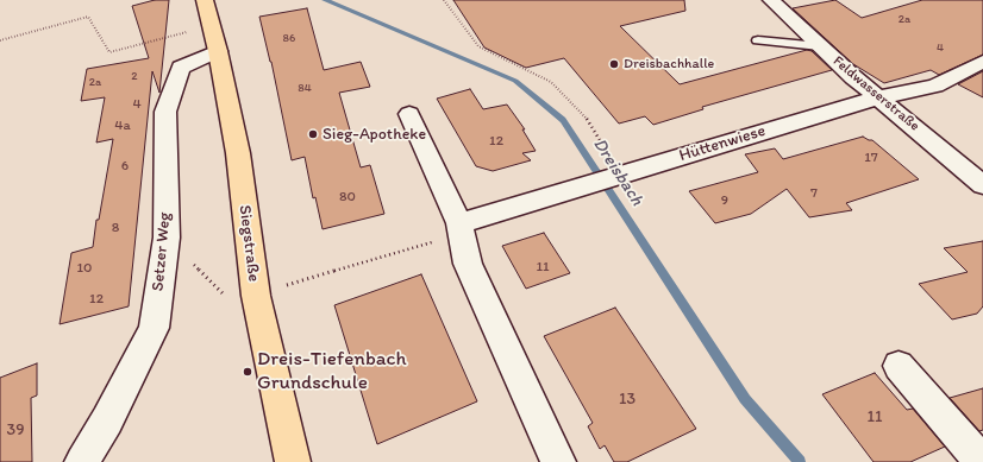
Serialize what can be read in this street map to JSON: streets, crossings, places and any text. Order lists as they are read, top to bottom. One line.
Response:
{"streets":{"main road":["Siegstraße"],"street":["Feldwasserstraße","Hüttenwiese","Setzer Weg"]},"crossings":[["Feldwasserstraße","Hüttenwiese"],["Siegstraße","Setzer Weg"]],"water":["Dreisbach"],"places":["Dreisbachhalle","Sieg-Apotheke","Dreis-Tiefenbach Grundschule"],"house_numbers":["2a","86","4","2","2a","84","4","4a","12","17","6","7","80","9","8","11","10","12","13","11","39"]}
